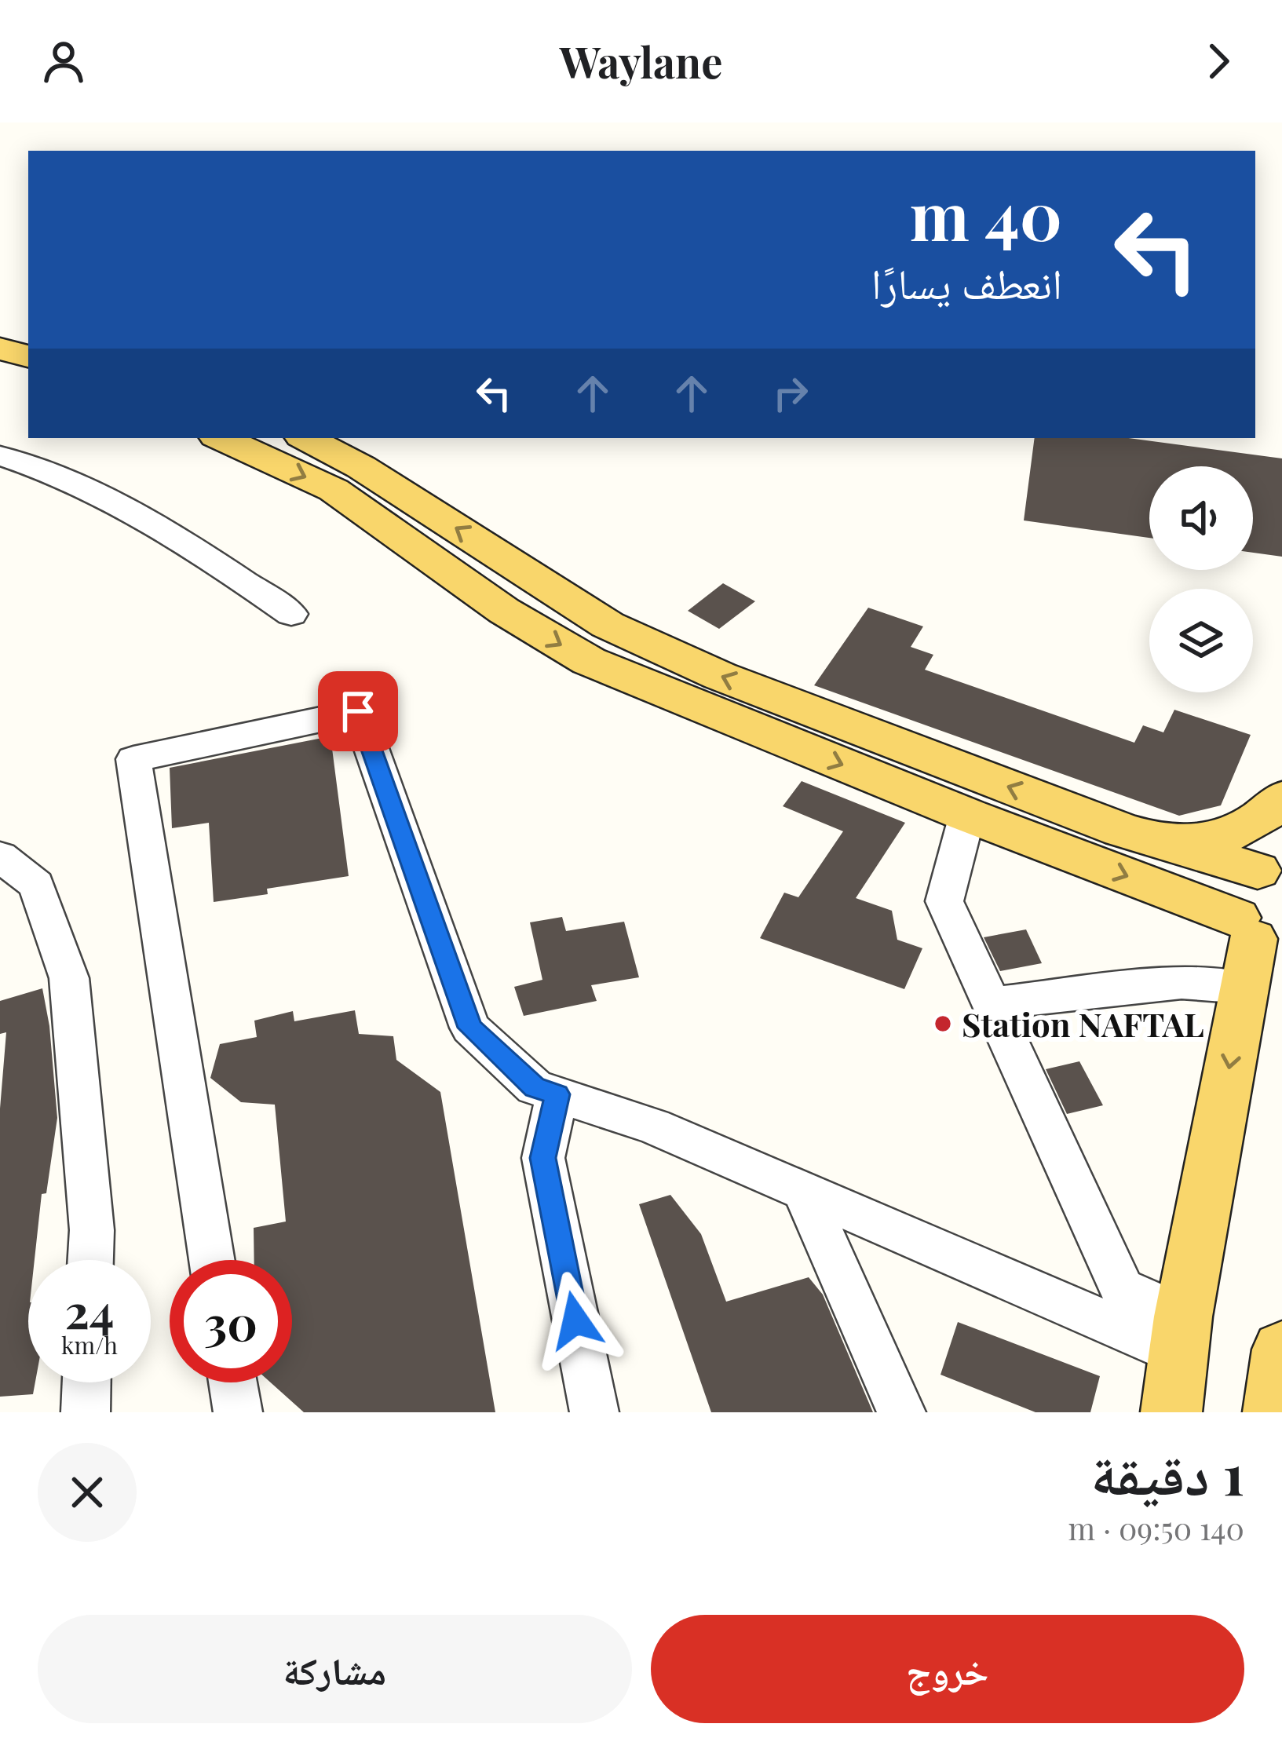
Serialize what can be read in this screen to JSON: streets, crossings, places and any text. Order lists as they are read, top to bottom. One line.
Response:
{"places":["Station NAFTAL"],"page":{"header":"Waylane","turn":["40 m","انعطف يسارًا"],"speed":"24 km/h","limit":"30","heading":["1 دقيقة","140 m · 09:50"],"buttons":["خروج","مشاركة"]}}
